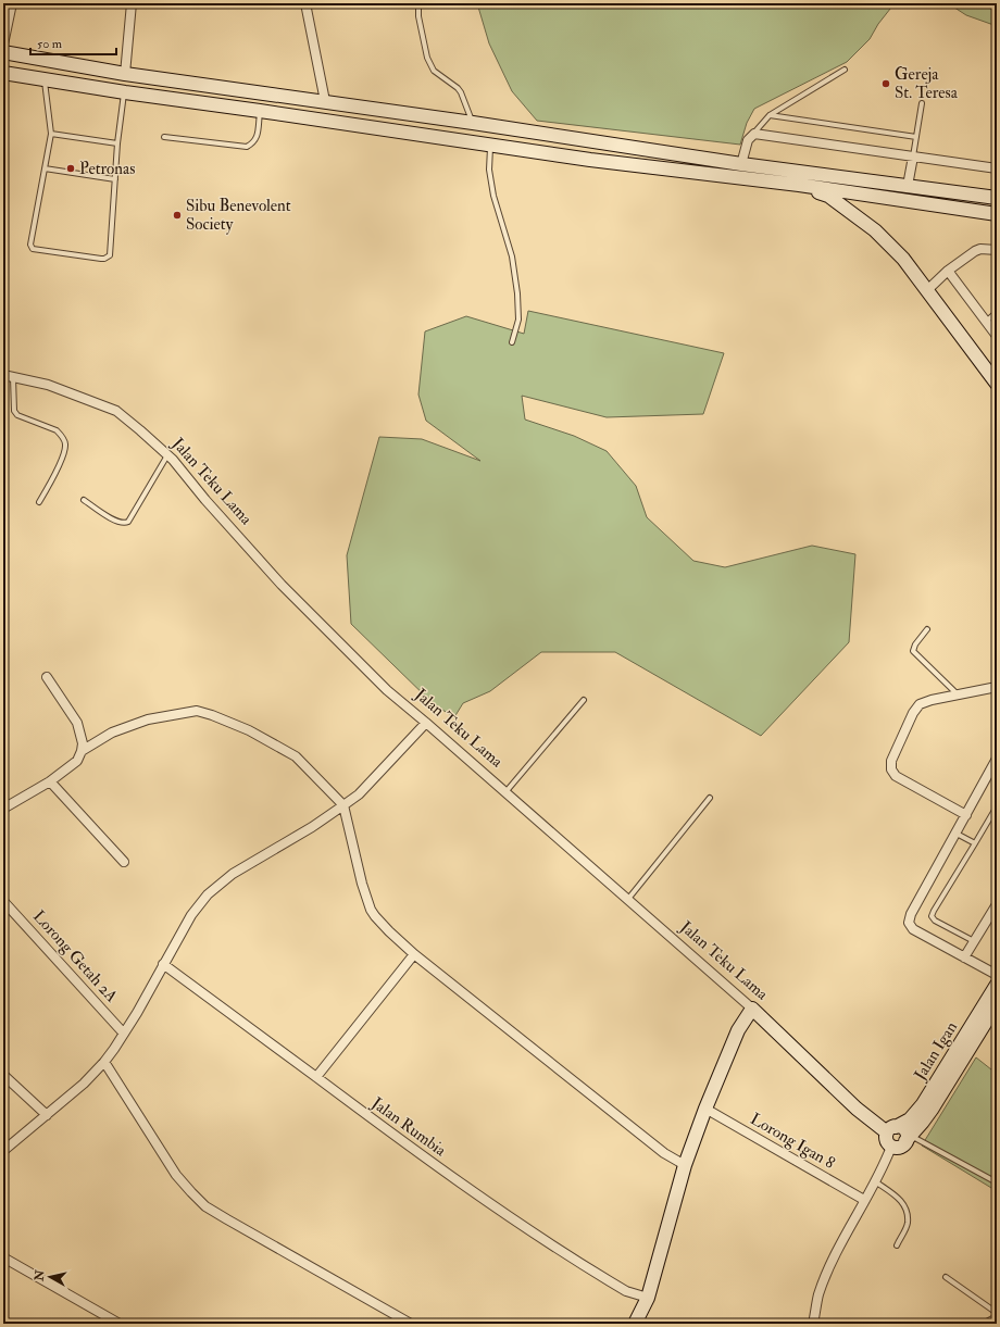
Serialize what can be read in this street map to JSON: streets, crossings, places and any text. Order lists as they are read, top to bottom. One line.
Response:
{"streets":{"main road":["Jalan Teku Lama","Jalan Igan"],"street":["Lorong Getah 2A","Jalan Rumbia","Lorong Igan 8"]},"crossings":[["Jalan Teku Lama","Jalan Igan"]],"places":["Gereja St. Teresa","Petronas","Sibu Benevolent Society"],"scale_bar":"50 m","north":"left"}
